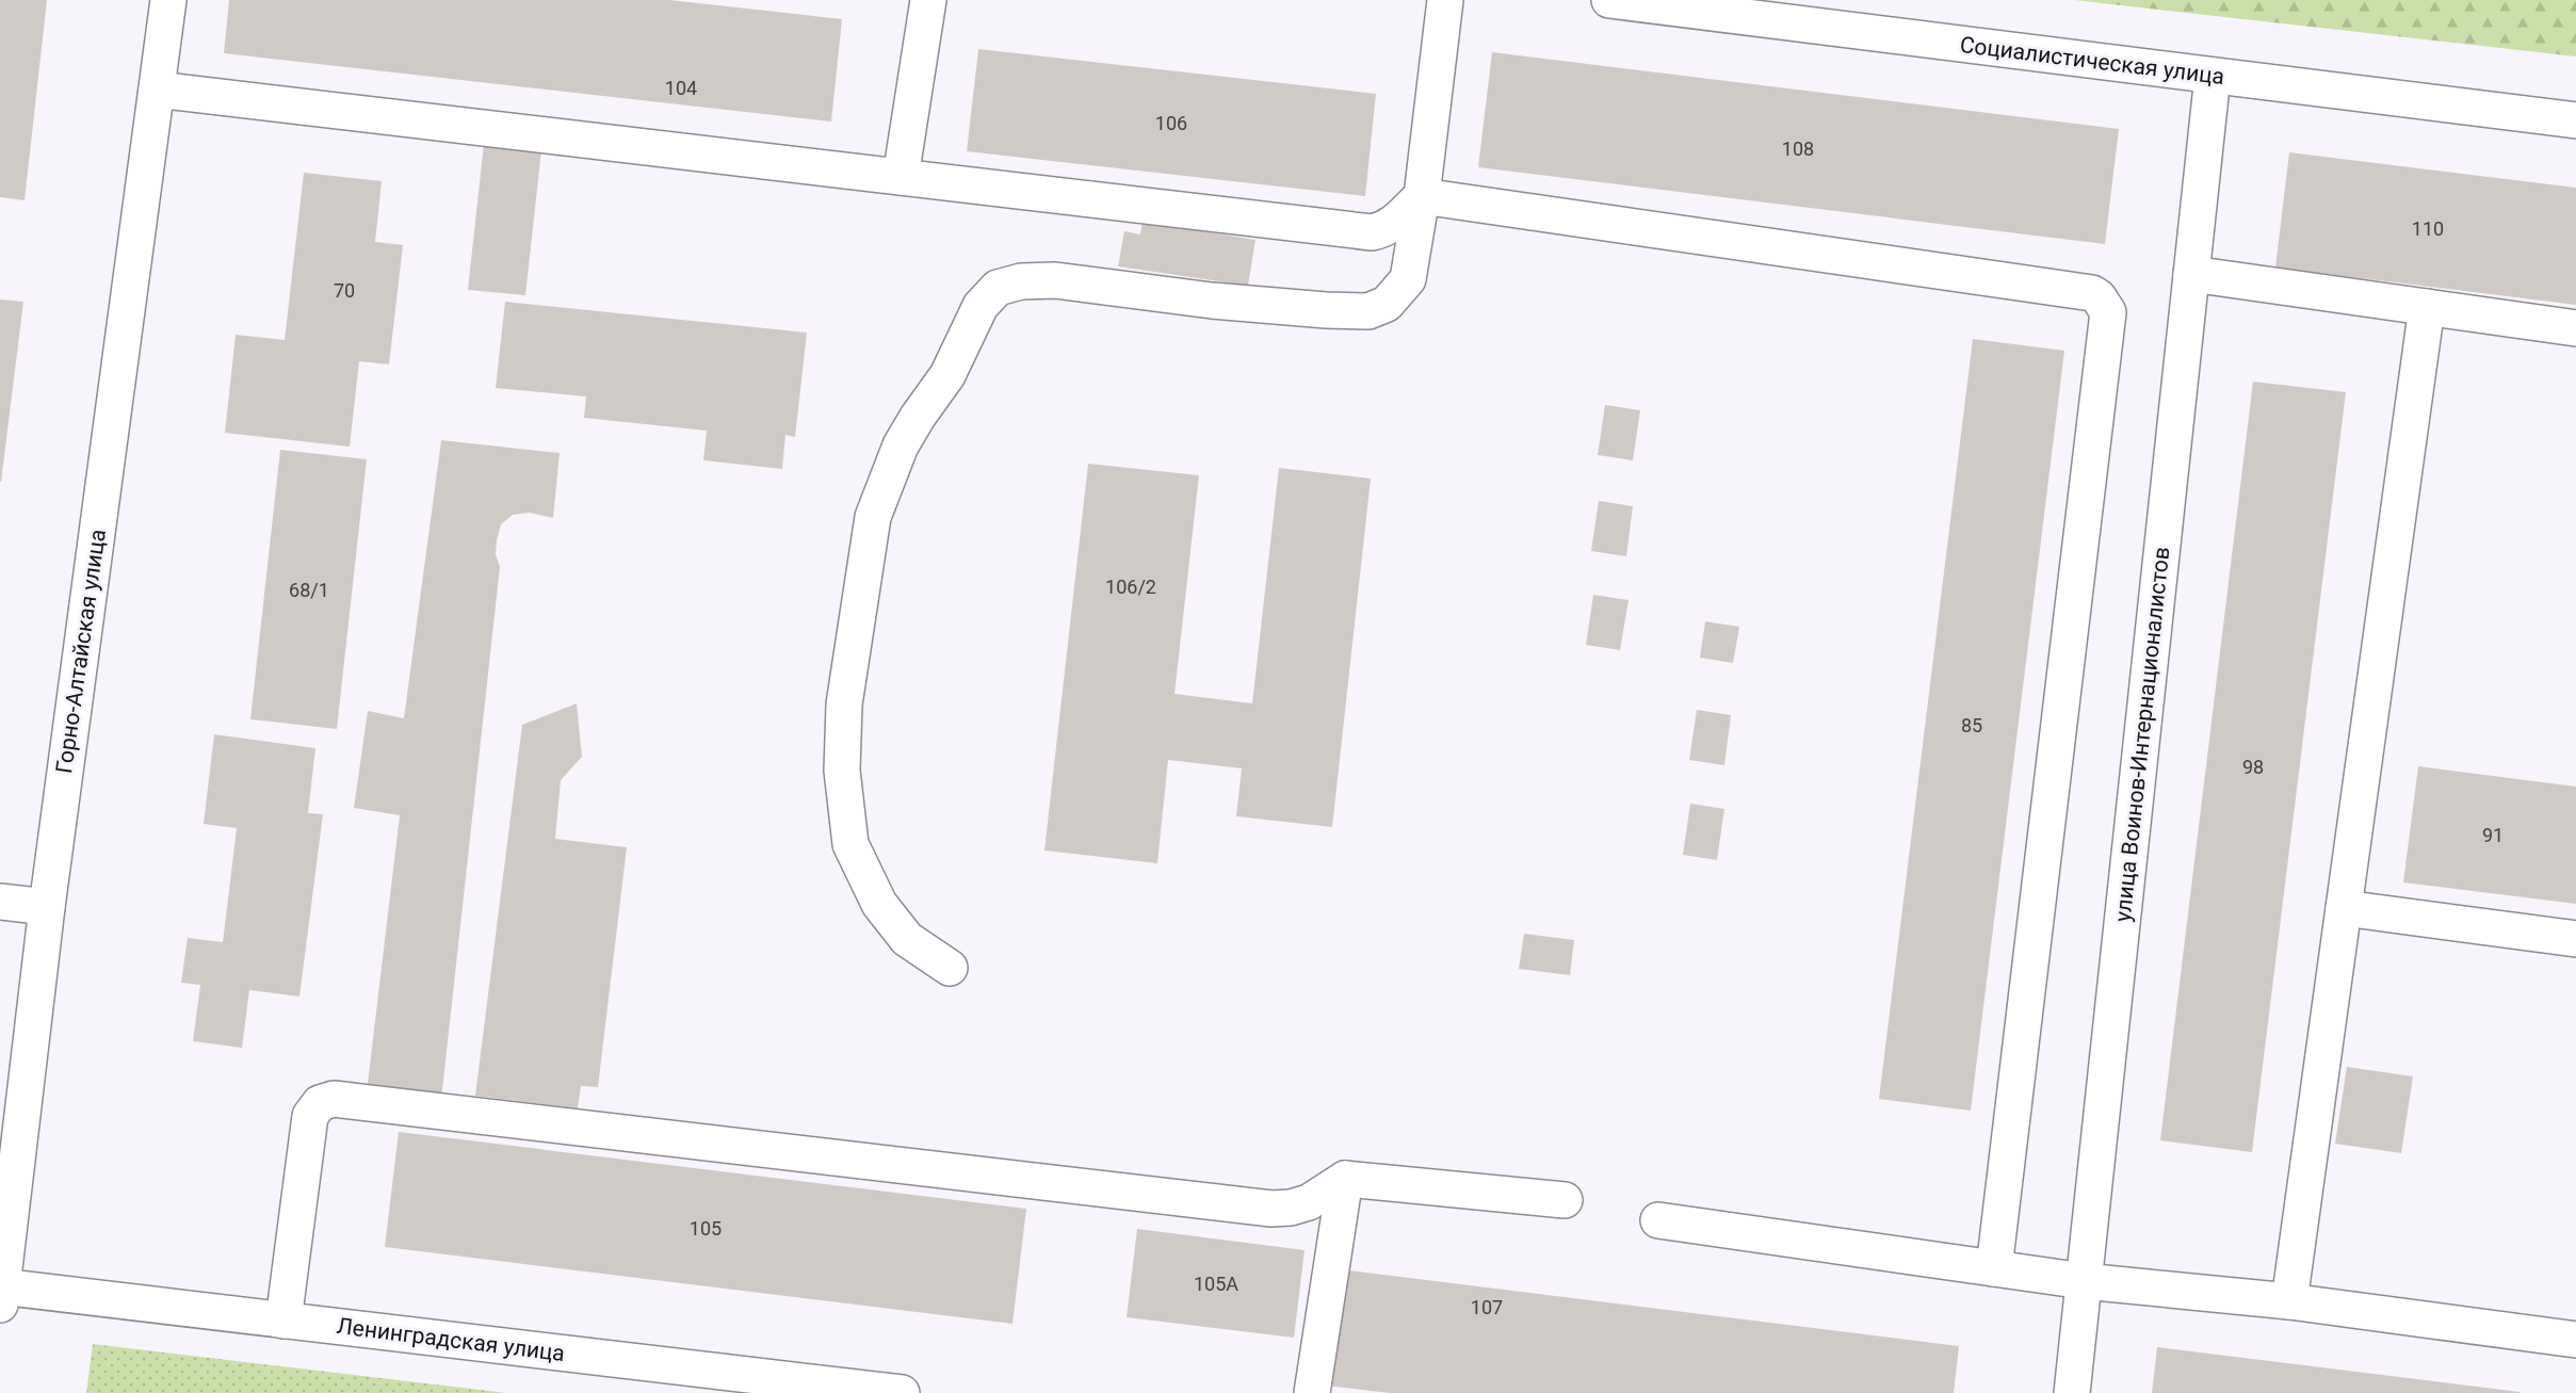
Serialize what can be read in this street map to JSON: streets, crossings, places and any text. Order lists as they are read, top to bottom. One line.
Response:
{"streets":{"street":["Социалистическая улица","Горно-Алтайская улица","улица Воинов-Интернационалистов","Ленинградская улица"]},"crossings":[["Социалистическая улица","улица Воинов-Интернационалистов"],["Горно-Алтайская улица","Ленинградская улица"]],"house_numbers":["104","106","108","110","70","106/2","68/1","85","98","91","105","105А","107"]}
